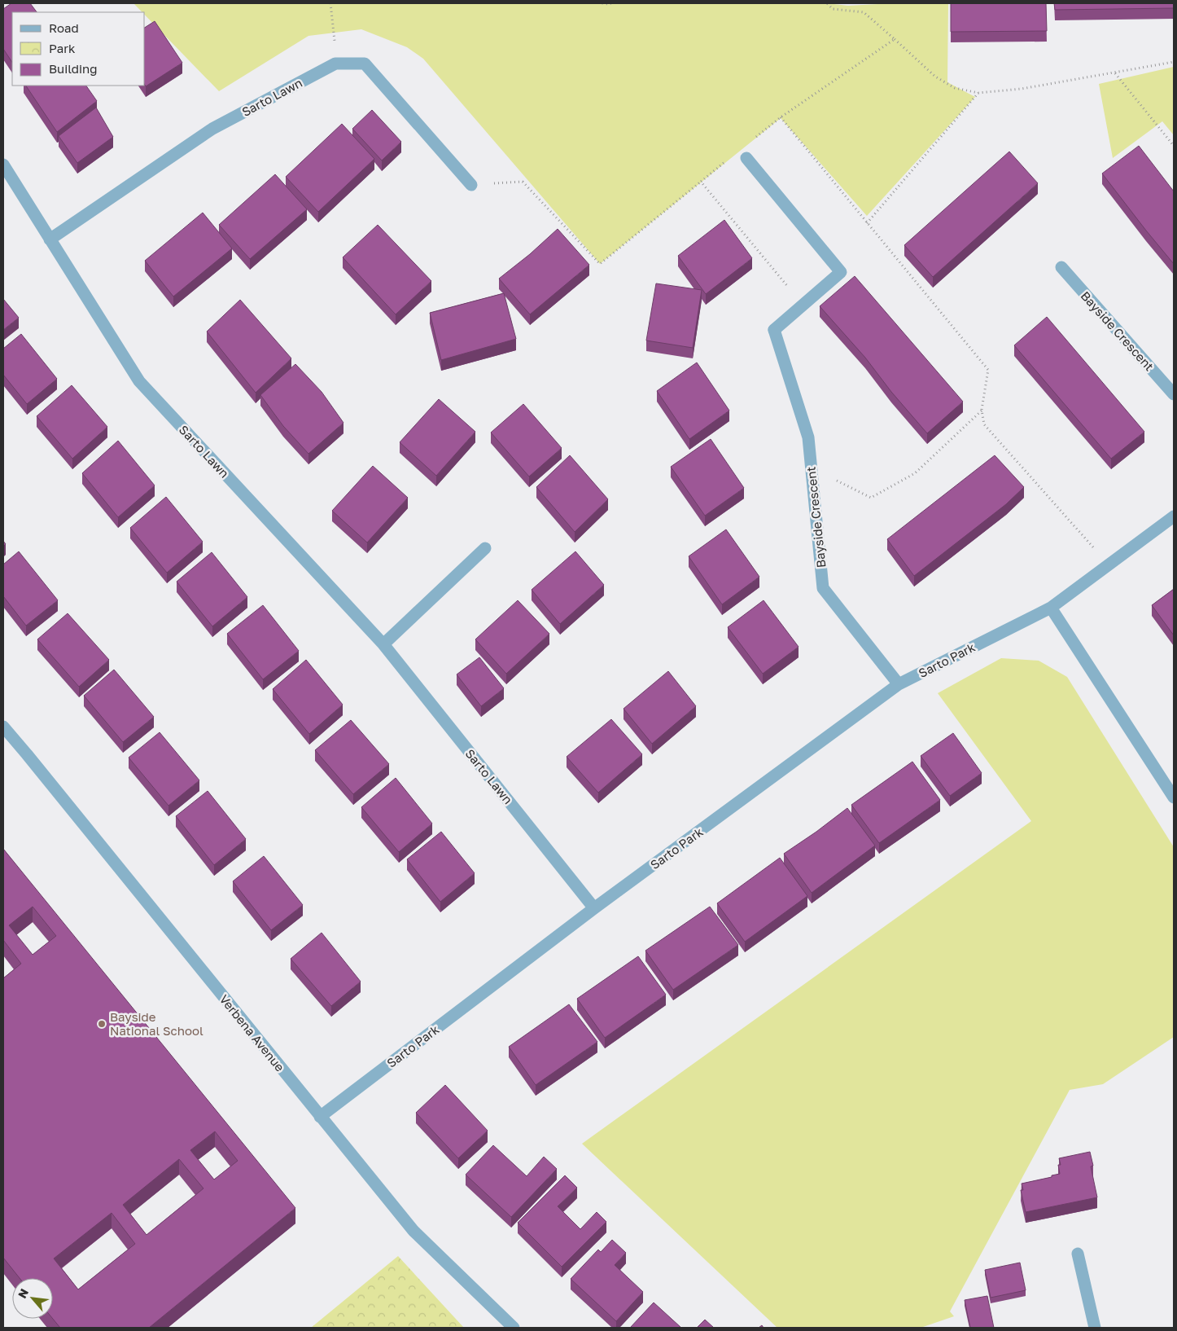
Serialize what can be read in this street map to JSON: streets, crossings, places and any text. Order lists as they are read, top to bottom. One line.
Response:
{"streets":{"street":["Sarto Lawn","Bayside Crescent","Sarto Park","Verbena Avenue"]},"crossings":[["Sarto Lawn","Sarto Park"],["Bayside Crescent","Sarto Park"],["Sarto Park","Verbena Avenue"]],"places":["Bayside National School"],"legend":["Road","Park","Building"],"north":"top left"}
